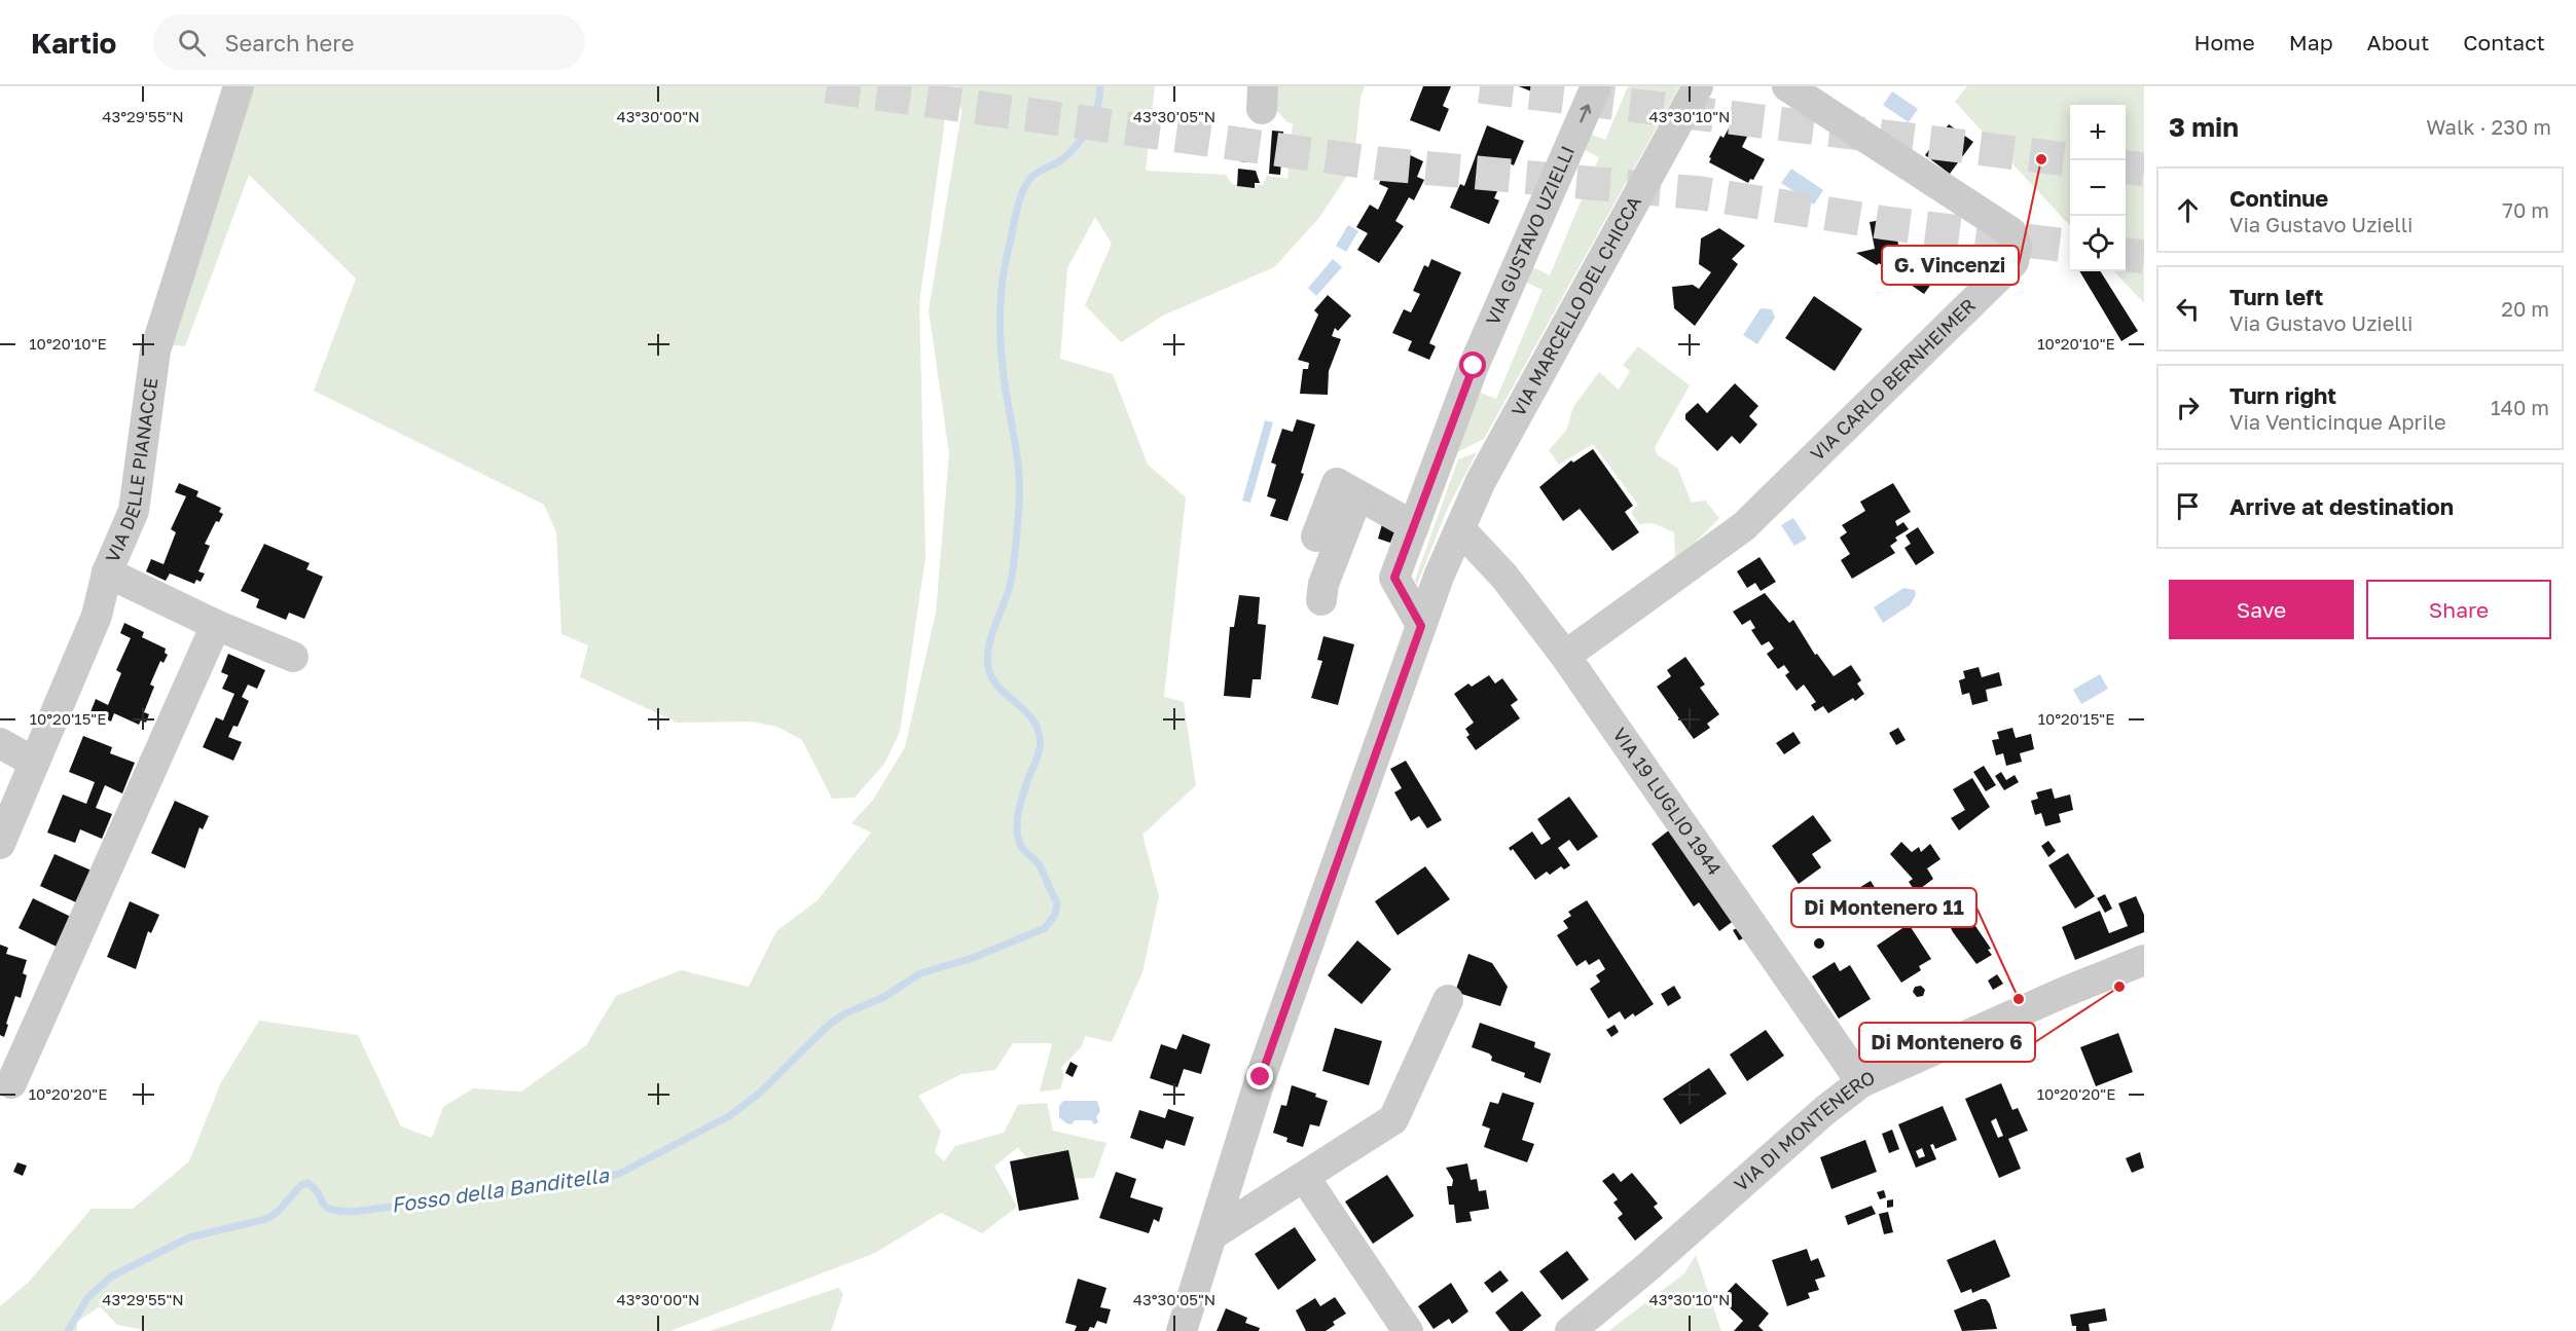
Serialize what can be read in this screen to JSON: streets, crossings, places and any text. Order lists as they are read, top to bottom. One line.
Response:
{"streets":{"street":["VIA GUSTAVO UZIELLI","VIA MARCELLO DEL CHICCA","VIA CARLO BERNHEIMER","VIA DELLE PIANACCE","VIA 19 LUGLIO 1944","VIA DI MONTENERO"]},"crossings":[["VIA GUSTAVO UZIELLI","VIA MARCELLO DEL CHICCA"],["VIA MARCELLO DEL CHICCA","VIA 19 LUGLIO 1944"],["VIA CARLO BERNHEIMER","VIA 19 LUGLIO 1944"],["VIA 19 LUGLIO 1944","VIA DI MONTENERO"]],"one_way":["VIA GUSTAVO UZIELLI"],"water":["Fosso della Banditella"],"places":["G. Vincenzi","Di Montenero 6","Di Montenero 11"],"page":{"header":"Kartio","search":"Search here","nav":["Home","Map","About","Contact"],"heading":["3 min","Walk · 230 m"],"map_buttons":["+","−"],"list":[["Continue","Via Gustavo Uzielli","70 m"],["Turn left","Via Gustavo Uzielli","20 m"],["Turn right","Via Venticinque Aprile","140 m"],"Arrive at destination"],"buttons":["Save","Share"]},"coordinates":["43°29'55\"N","43°30'00\"N","43°30'05\"N","43°30'10\"N","10°20'10\"E","10°20'15\"E","10°20'20\"E"]}
